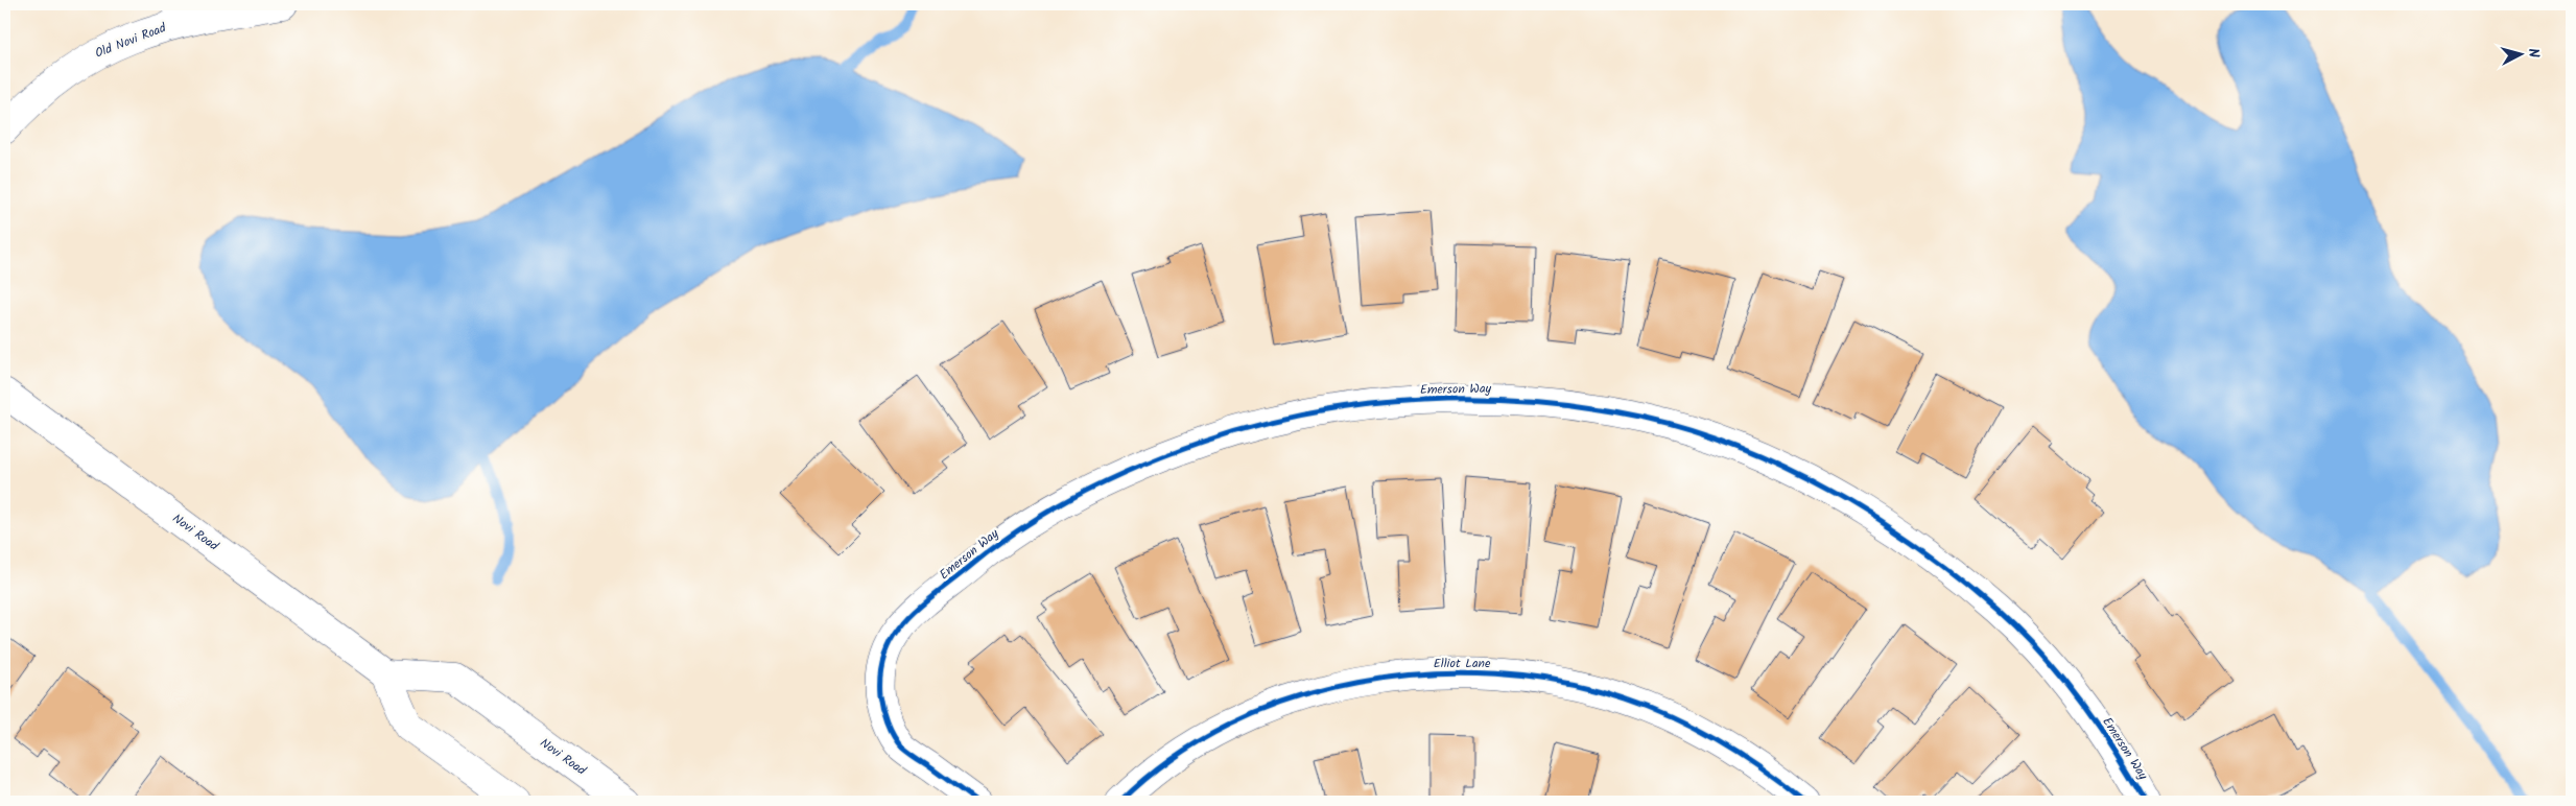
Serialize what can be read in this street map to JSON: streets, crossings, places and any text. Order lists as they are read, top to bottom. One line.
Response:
{"streets":{"street":["Old Novi Road","Emerson Way","Novi Road","Elliot Lane"]},"north":"right"}
